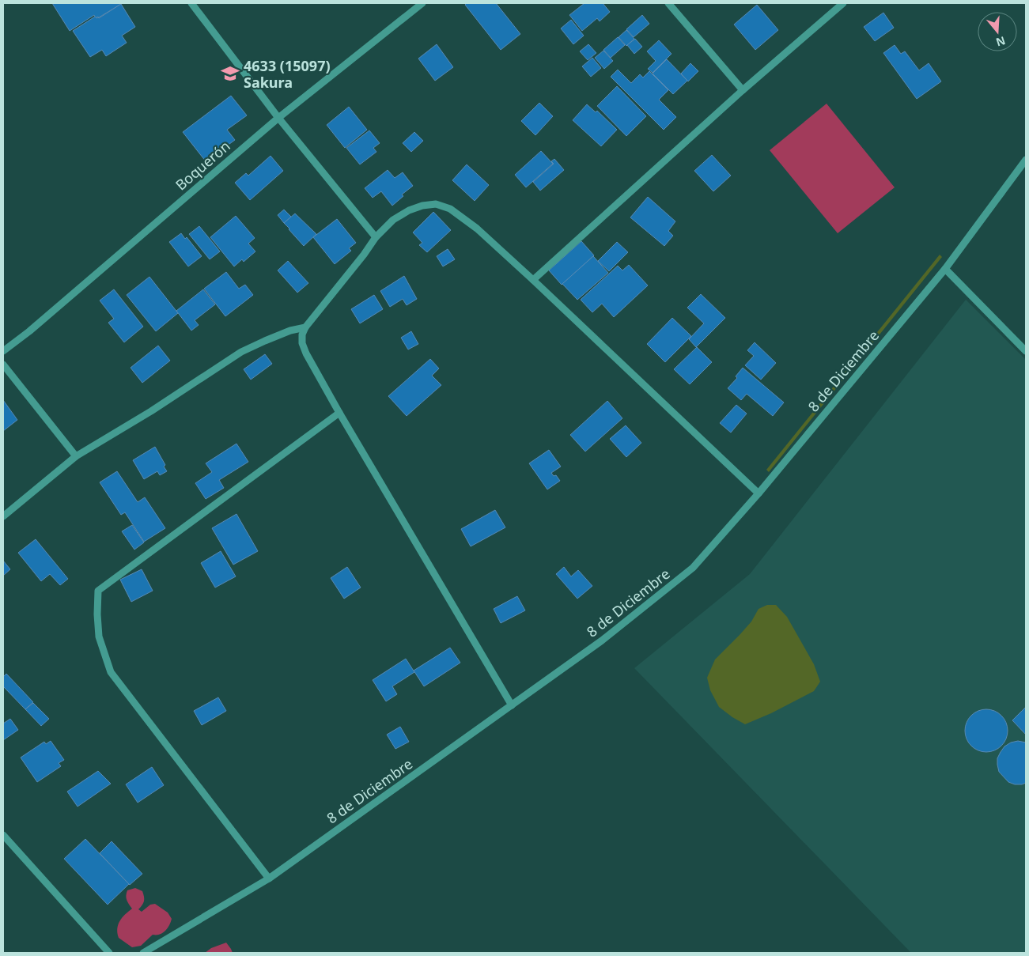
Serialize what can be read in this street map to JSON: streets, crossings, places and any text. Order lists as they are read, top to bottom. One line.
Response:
{"streets":{"street":["Boquerón","8 de Diciembre"]},"places":{"school or university":["4633 (15097) Sakura"]},"north":"bottom"}
